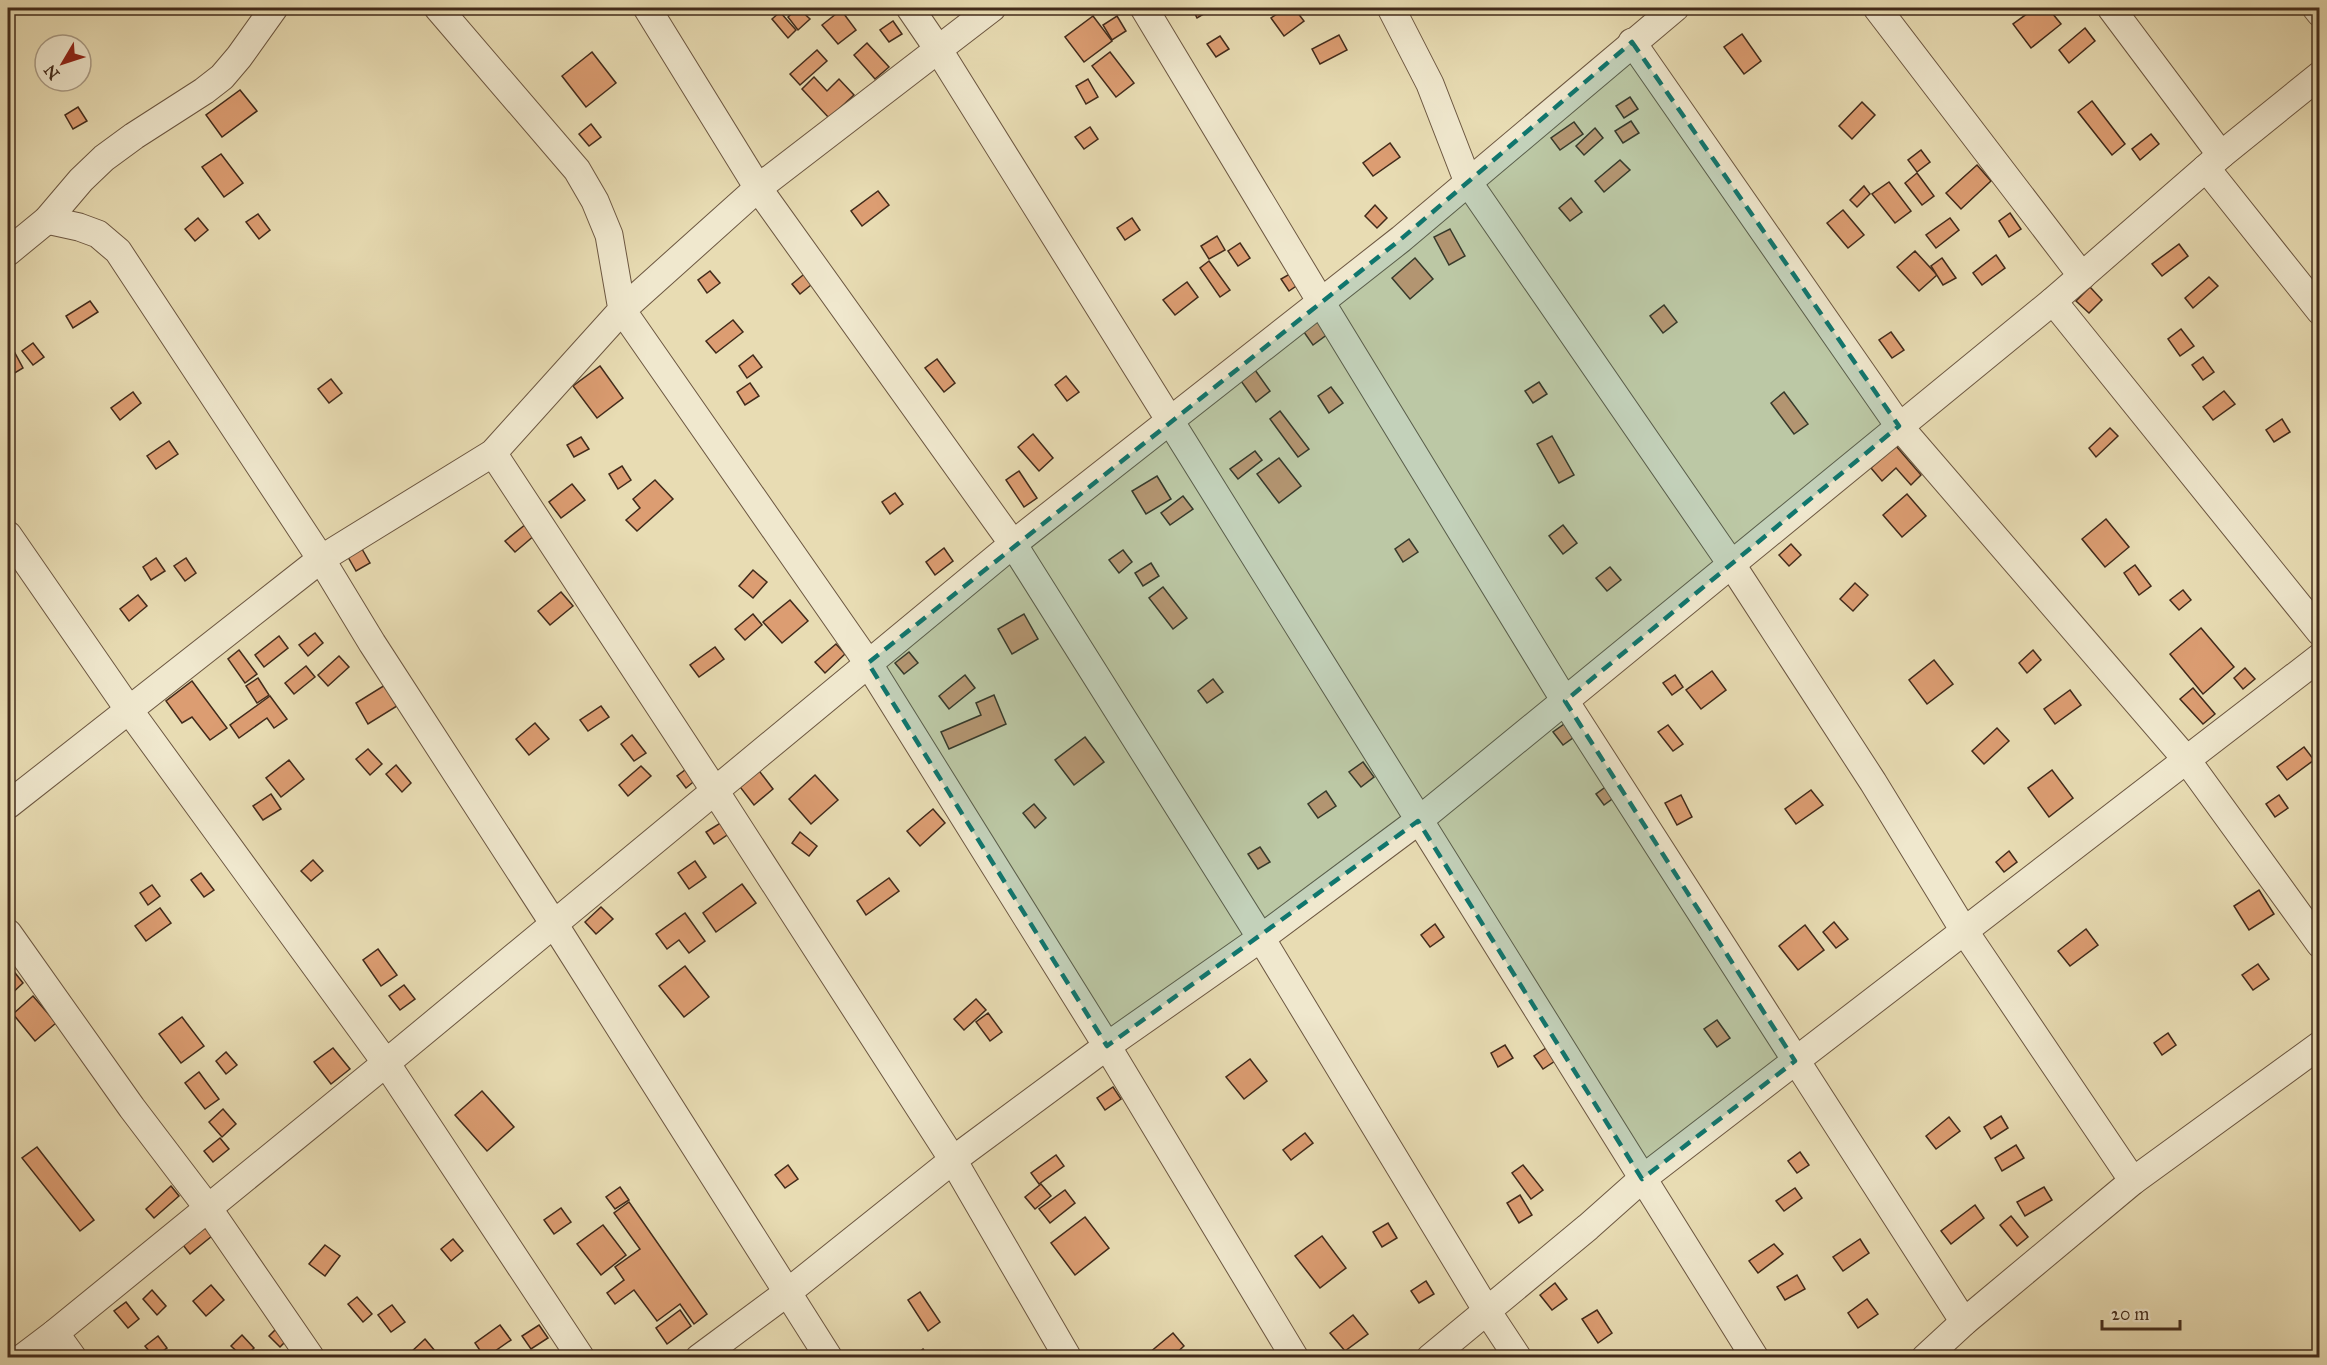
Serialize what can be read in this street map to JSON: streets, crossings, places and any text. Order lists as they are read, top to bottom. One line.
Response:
{"scale_bar":"20 m","north":"bottom left"}
